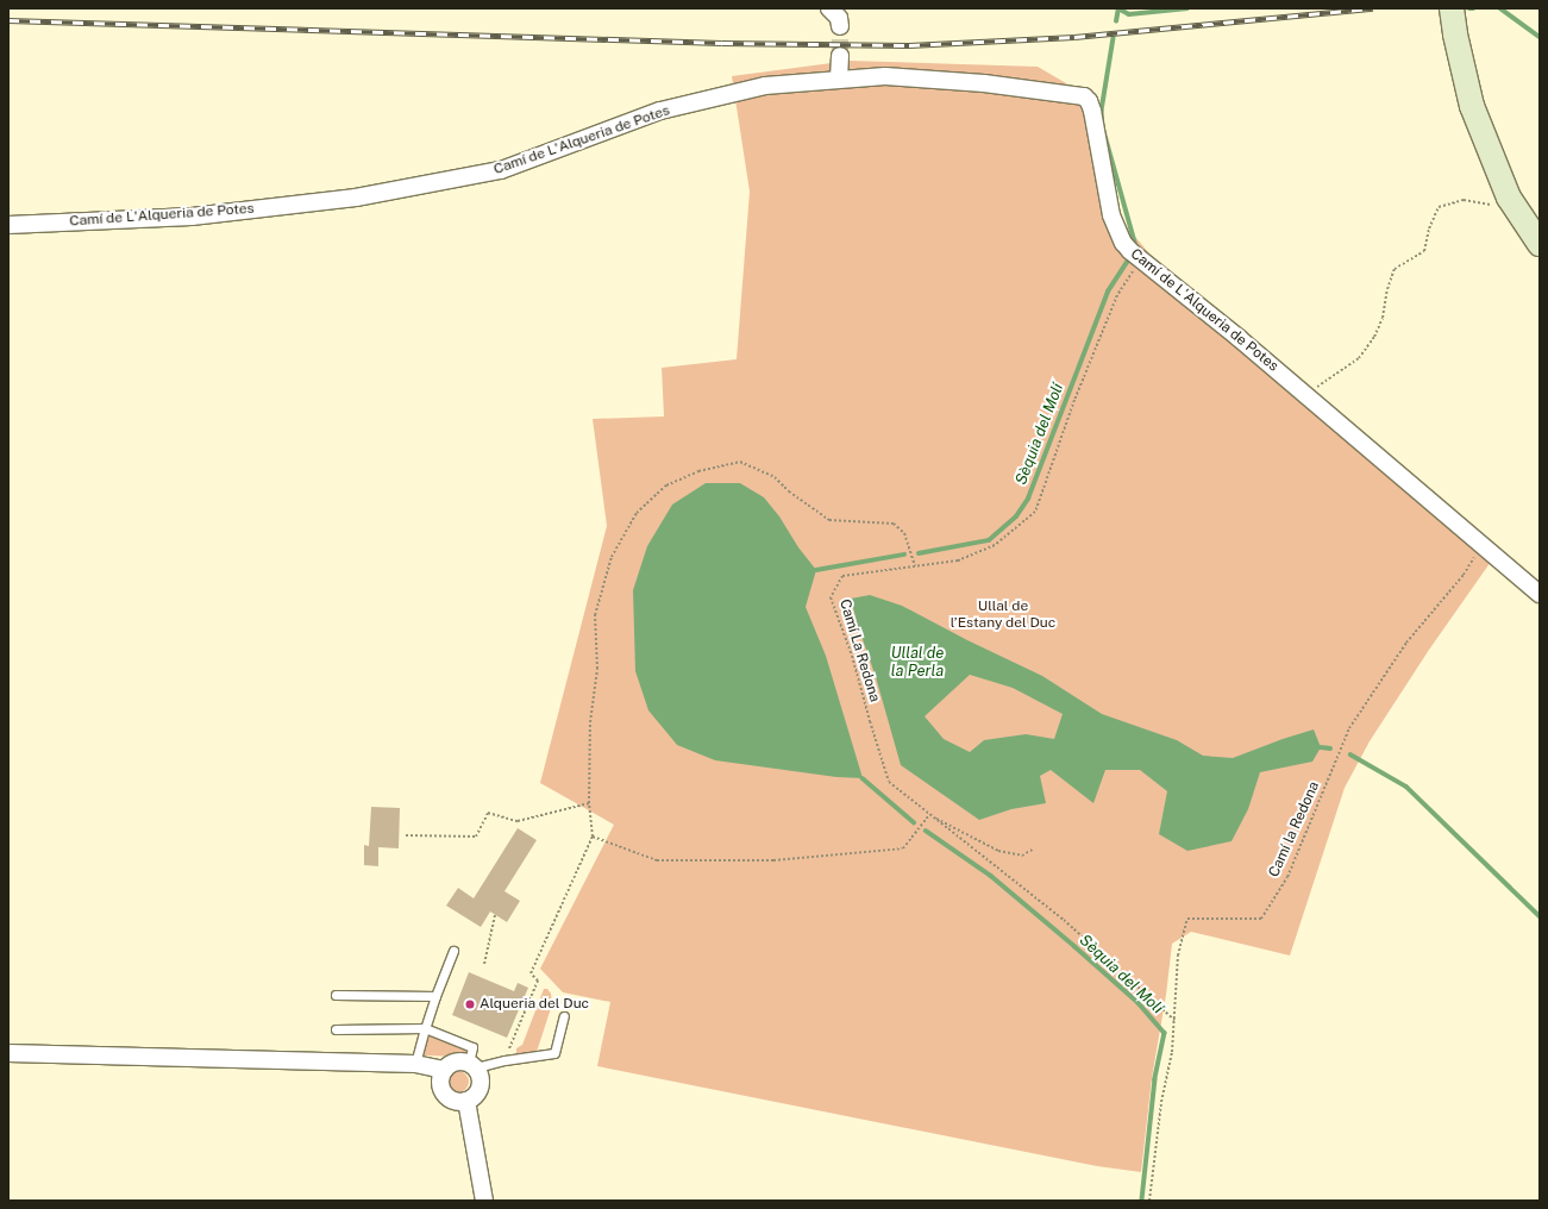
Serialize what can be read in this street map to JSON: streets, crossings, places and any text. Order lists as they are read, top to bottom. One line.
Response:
{"streets":{"street":["Camí de L'Alqueria de Potes"],"path":["Camí La Redona","Camí la Redona"]},"crossings":[["Camí de L'Alqueria de Potes","Camí La Redona"],["Camí de L'Alqueria de Potes","Camí la Redona"],["Camí La Redona","Camí la Redona"]],"water":["Sèquia del Molí","Ullal de la Perla"],"parks":["Ullal de l’Estany del Duc"],"places":["Alqueria del Duc"]}
